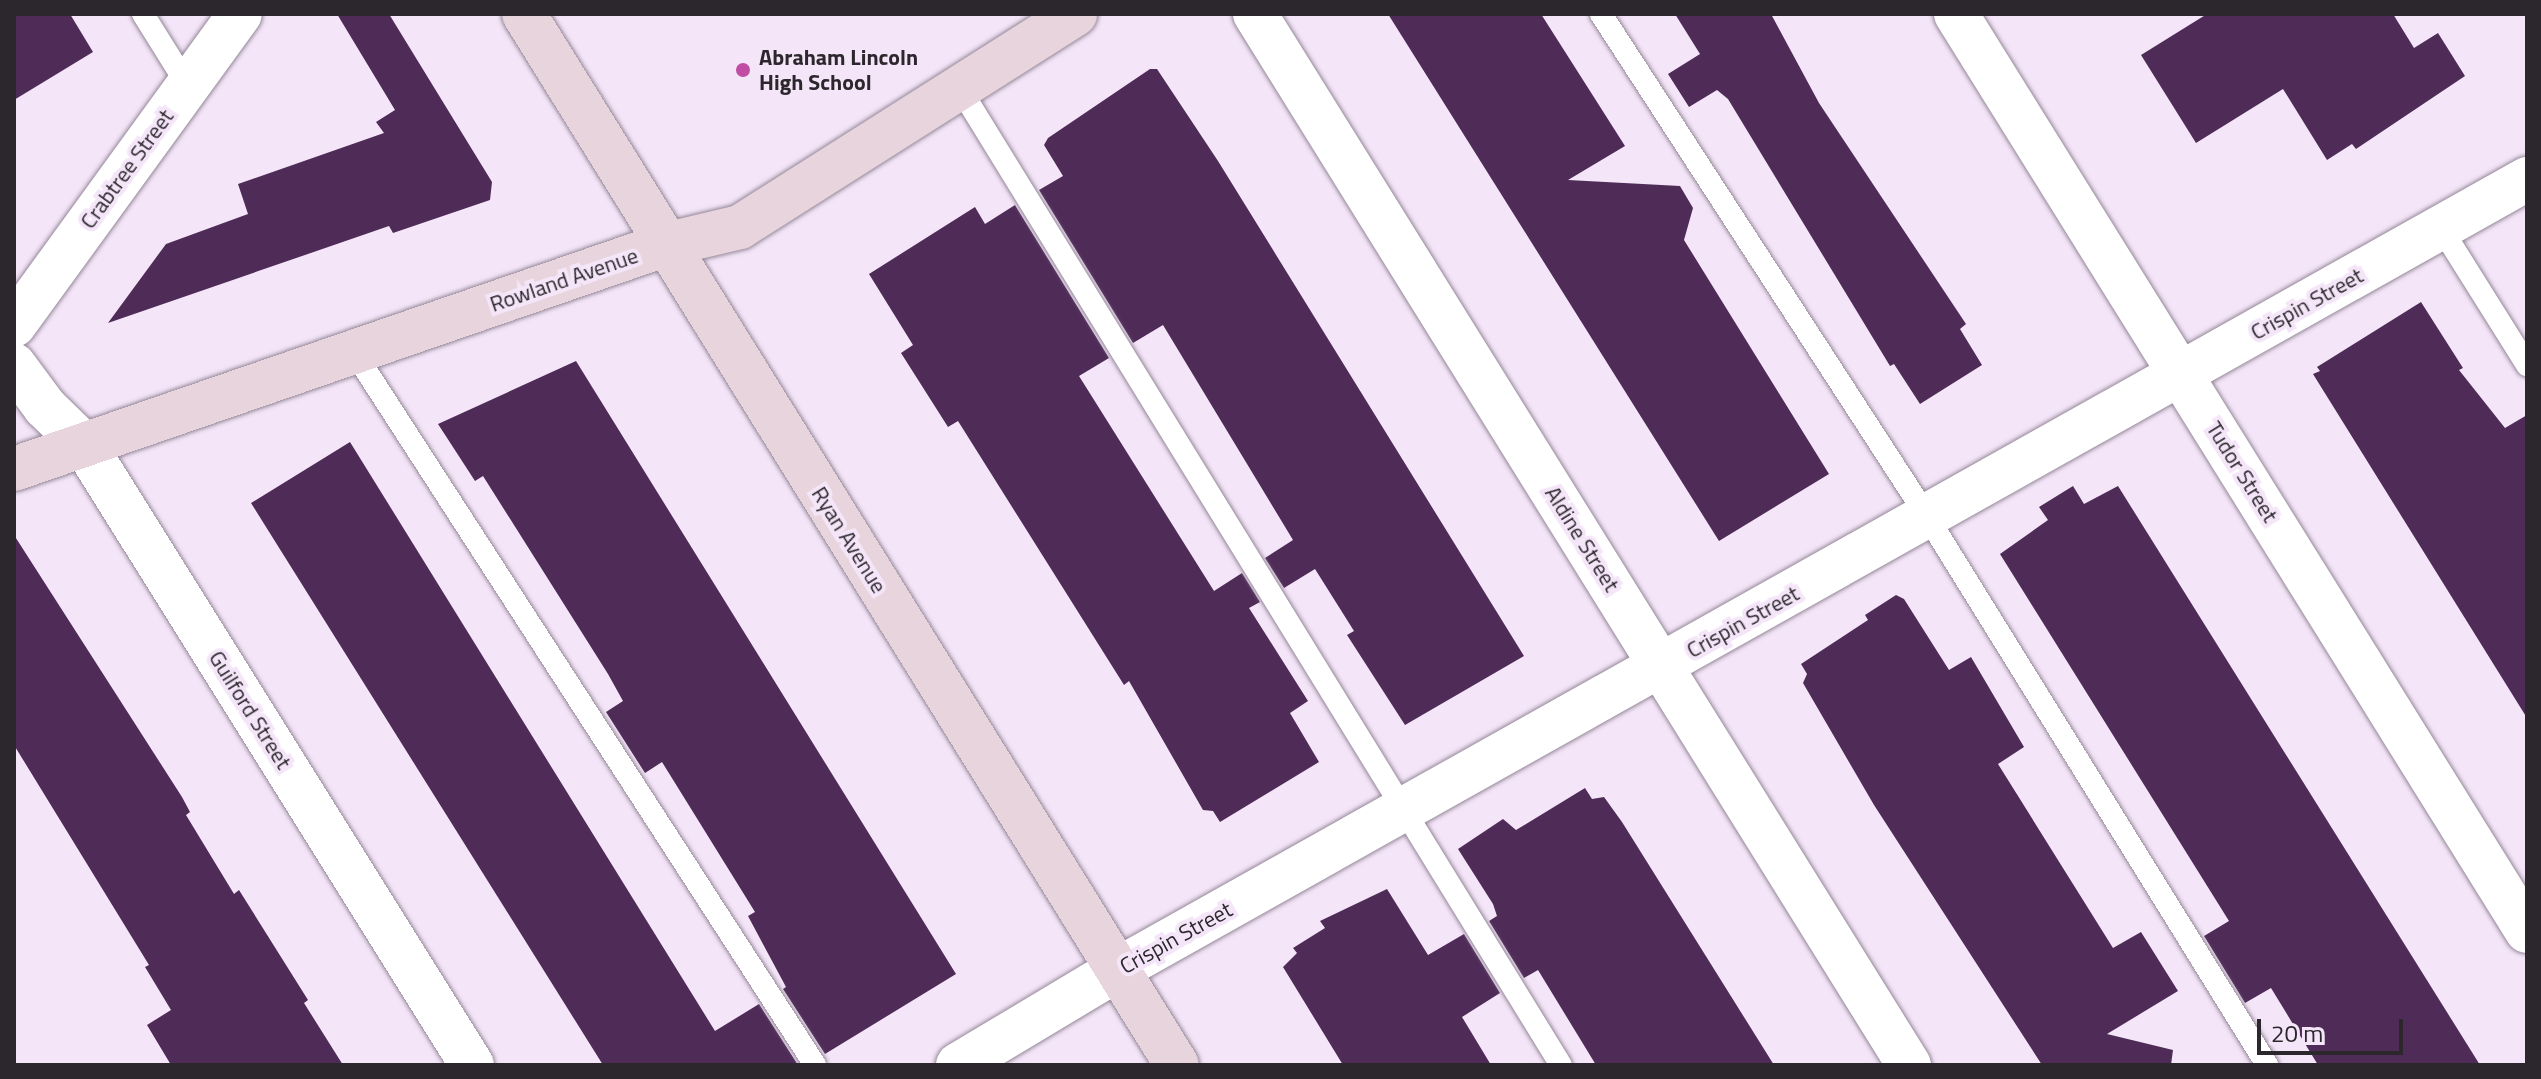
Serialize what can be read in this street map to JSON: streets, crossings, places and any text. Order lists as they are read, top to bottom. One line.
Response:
{"streets":{"street":["Crabtree Street","Rowland Avenue","Crispin Street","Tudor Street","Aldine Street","Ryan Avenue","Guilford Street"]},"crossings":[["Rowland Avenue","Ryan Avenue"],["Rowland Avenue","Guilford Street"],["Crispin Street","Tudor Street"],["Crispin Street","Aldine Street"],["Crispin Street","Ryan Avenue"]],"places":["Abraham Lincoln High School"],"scale_bar":"20 m"}
